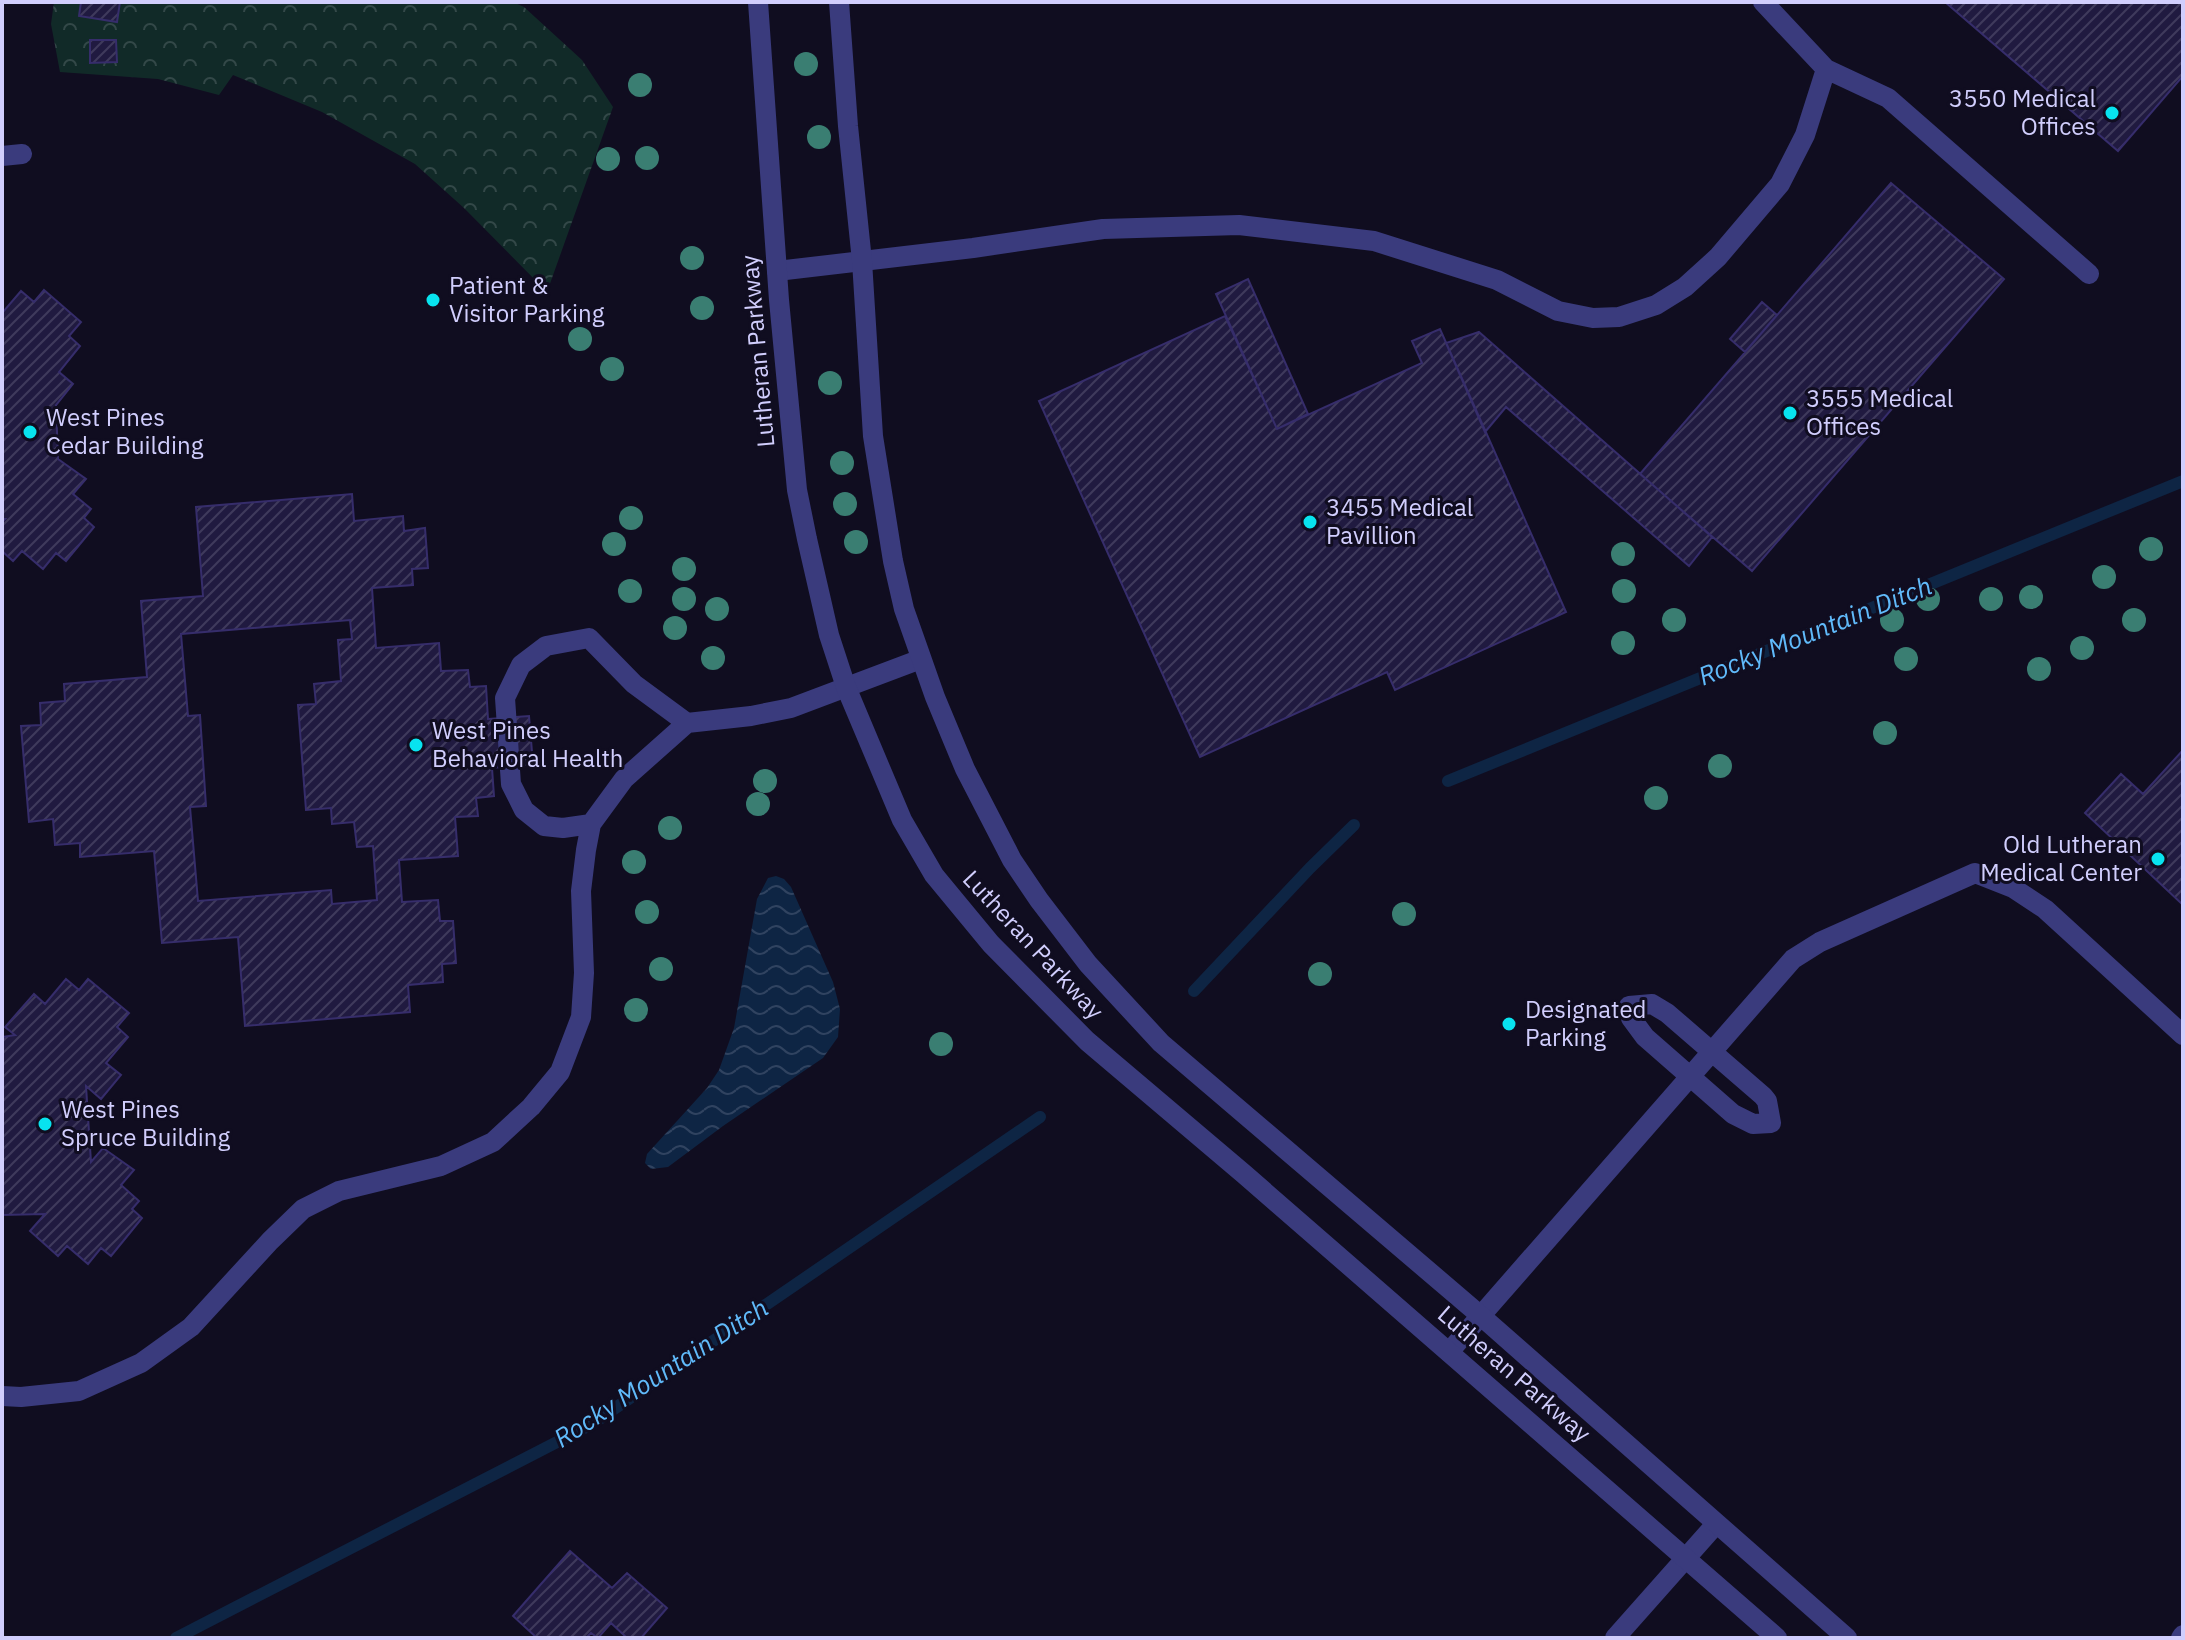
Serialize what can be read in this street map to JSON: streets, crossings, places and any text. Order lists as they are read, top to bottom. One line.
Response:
{"streets":{"street":["Lutheran Parkway"]},"water":["Rocky Mountain Ditch"],"places":["3550 Medical Offices","Patient & Visitor Parking","3555 Medical Offices","West Pines Cedar Building","3455 Medical Pavillion","West Pines Behavioral Health","Old Lutheran Medical Center","Designated Parking","West Pines Spruce Building"]}
